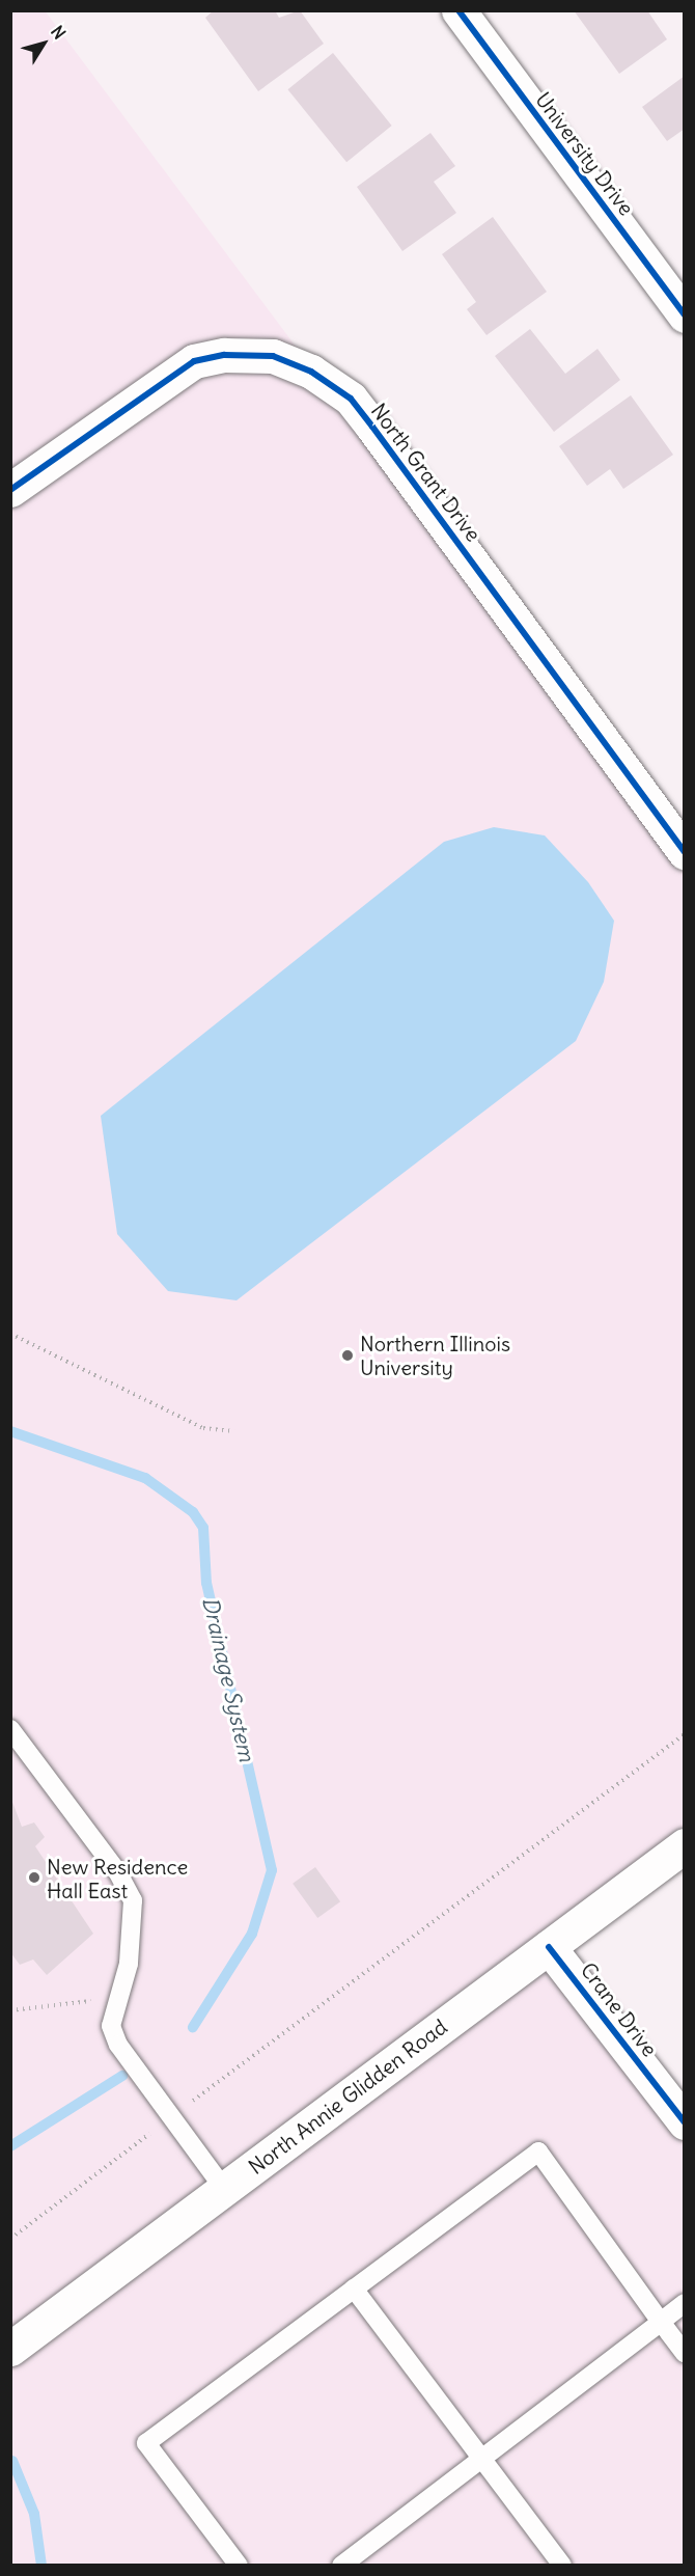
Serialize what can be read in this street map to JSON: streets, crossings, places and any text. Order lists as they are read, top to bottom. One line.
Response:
{"streets":{"street":["University Drive","North Grant Drive","Crane Drive","North Annie Glidden Road"]},"crossings":[["Crane Drive","North Annie Glidden Road"]],"water":["Drainage System"],"places":["Northern Illinois University","New Residence Hall East"],"north":"top right"}
